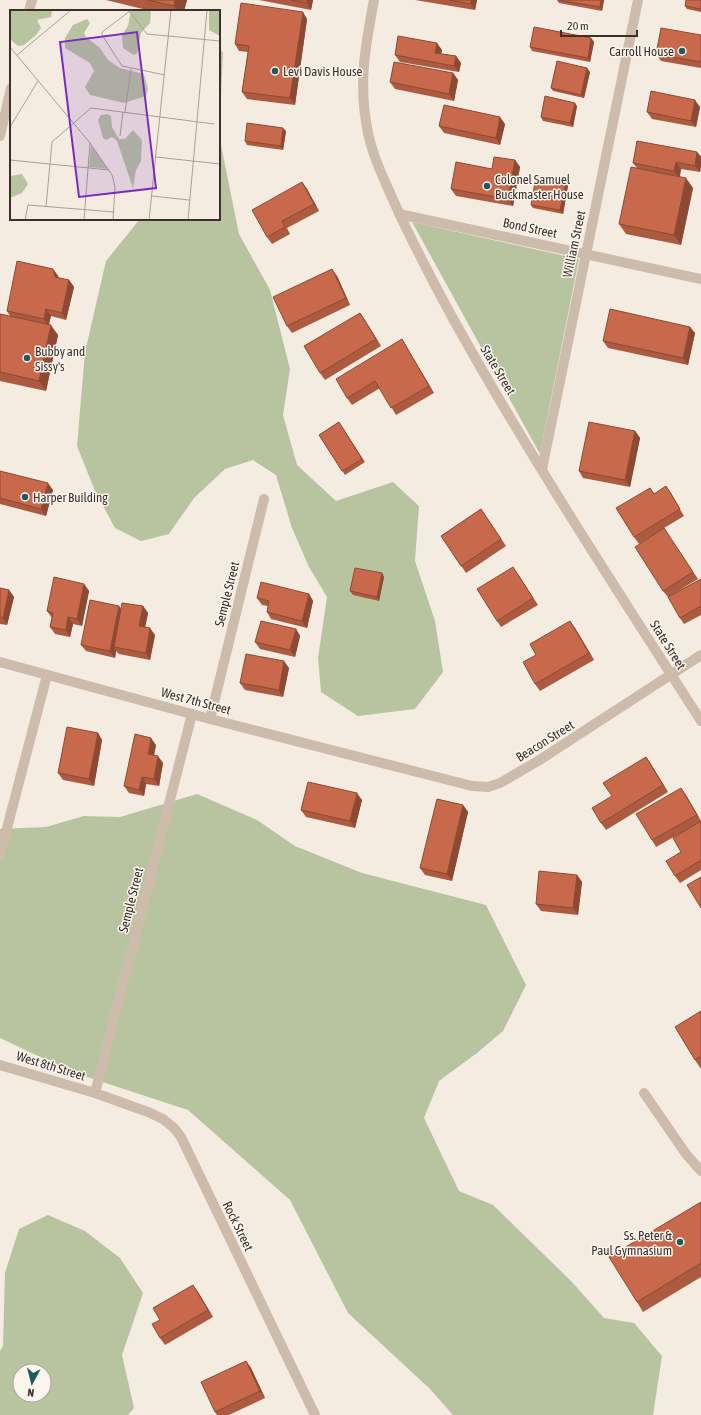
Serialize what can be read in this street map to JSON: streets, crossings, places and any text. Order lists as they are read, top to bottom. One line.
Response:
{"streets":{"street":["Bond Street","William Street","State Street","Semple Street","West 7th Street","Beacon Street","West 8th Street","Rock Street"]},"crossings":[["Bond Street","William Street"],["Bond Street","State Street"],["William Street","State Street"],["State Street","Beacon Street"],["Semple Street","West 7th Street"],["Semple Street","West 8th Street"],["Semple Street","Rock Street"],["West 7th Street","Beacon Street"],["West 8th Street","Rock Street"]],"places":["Carroll House","Levi Davis House","Colonel Samuel Buckmaster House","Bubby and Sissy's","Harper Building","Ss. Peter & Paul Gymnasium"],"scale_bar":"20 m","north":"bottom"}
